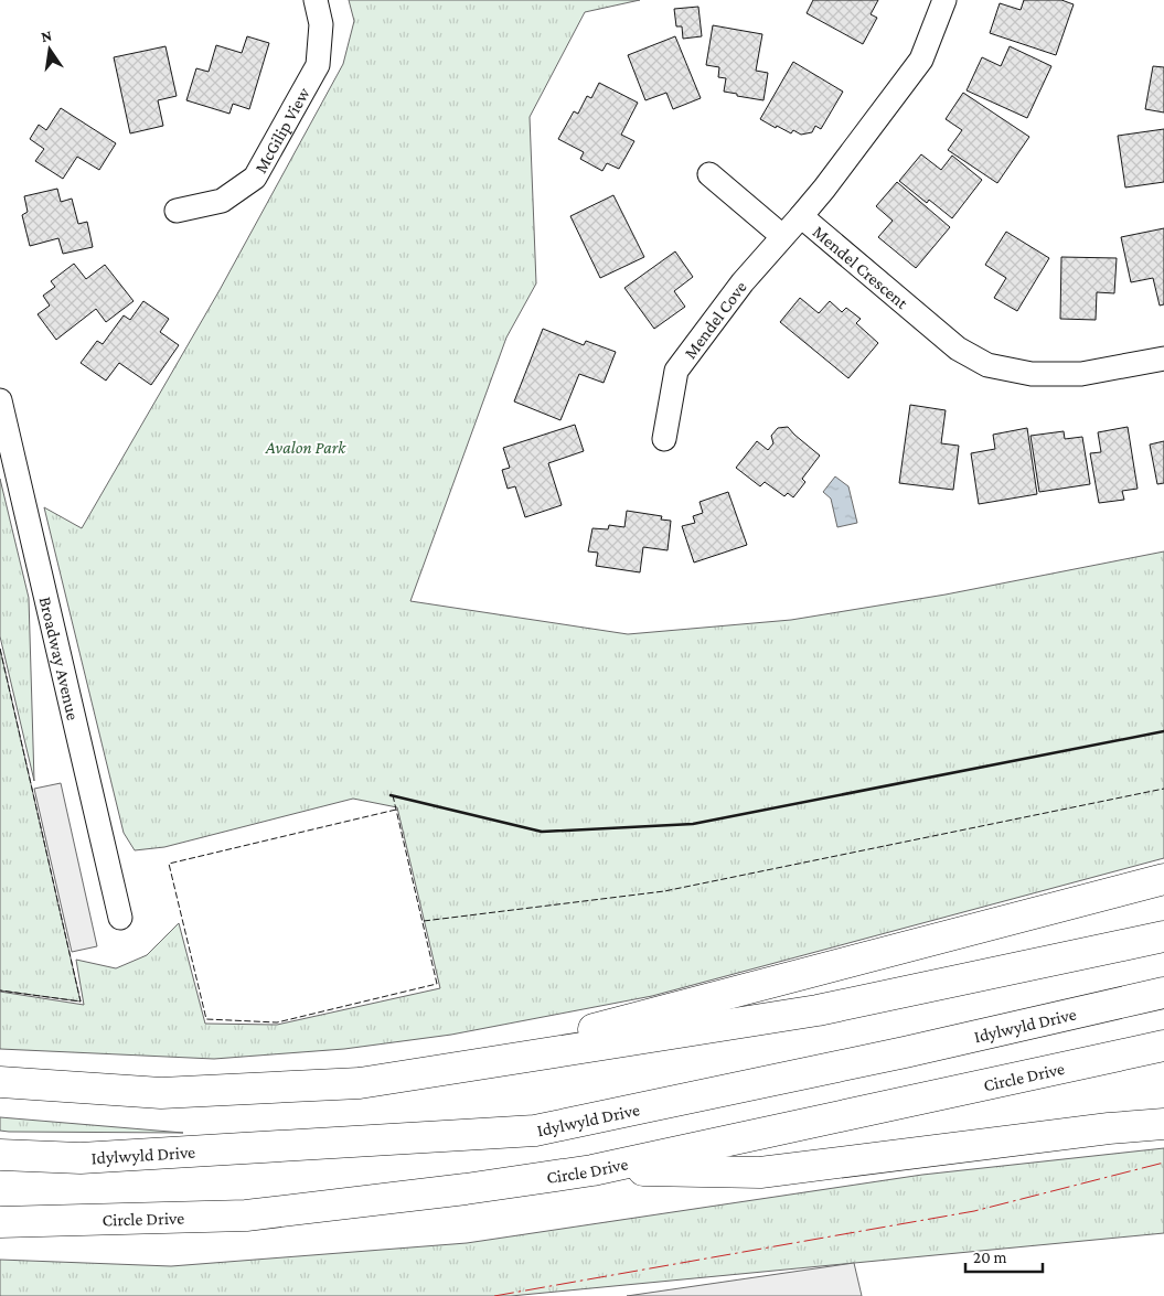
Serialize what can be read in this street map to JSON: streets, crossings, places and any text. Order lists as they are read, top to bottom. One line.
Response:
{"streets":{"highway":["Idylwyld Drive","Circle Drive"],"street":["McGilip View","Mendel Crescent","Mendel Cove","Broadway Avenue"]},"crossings":[["Mendel Crescent","Mendel Cove"]],"parks":["Avalon Park"],"scale_bar":"20 m","north":"top"}
